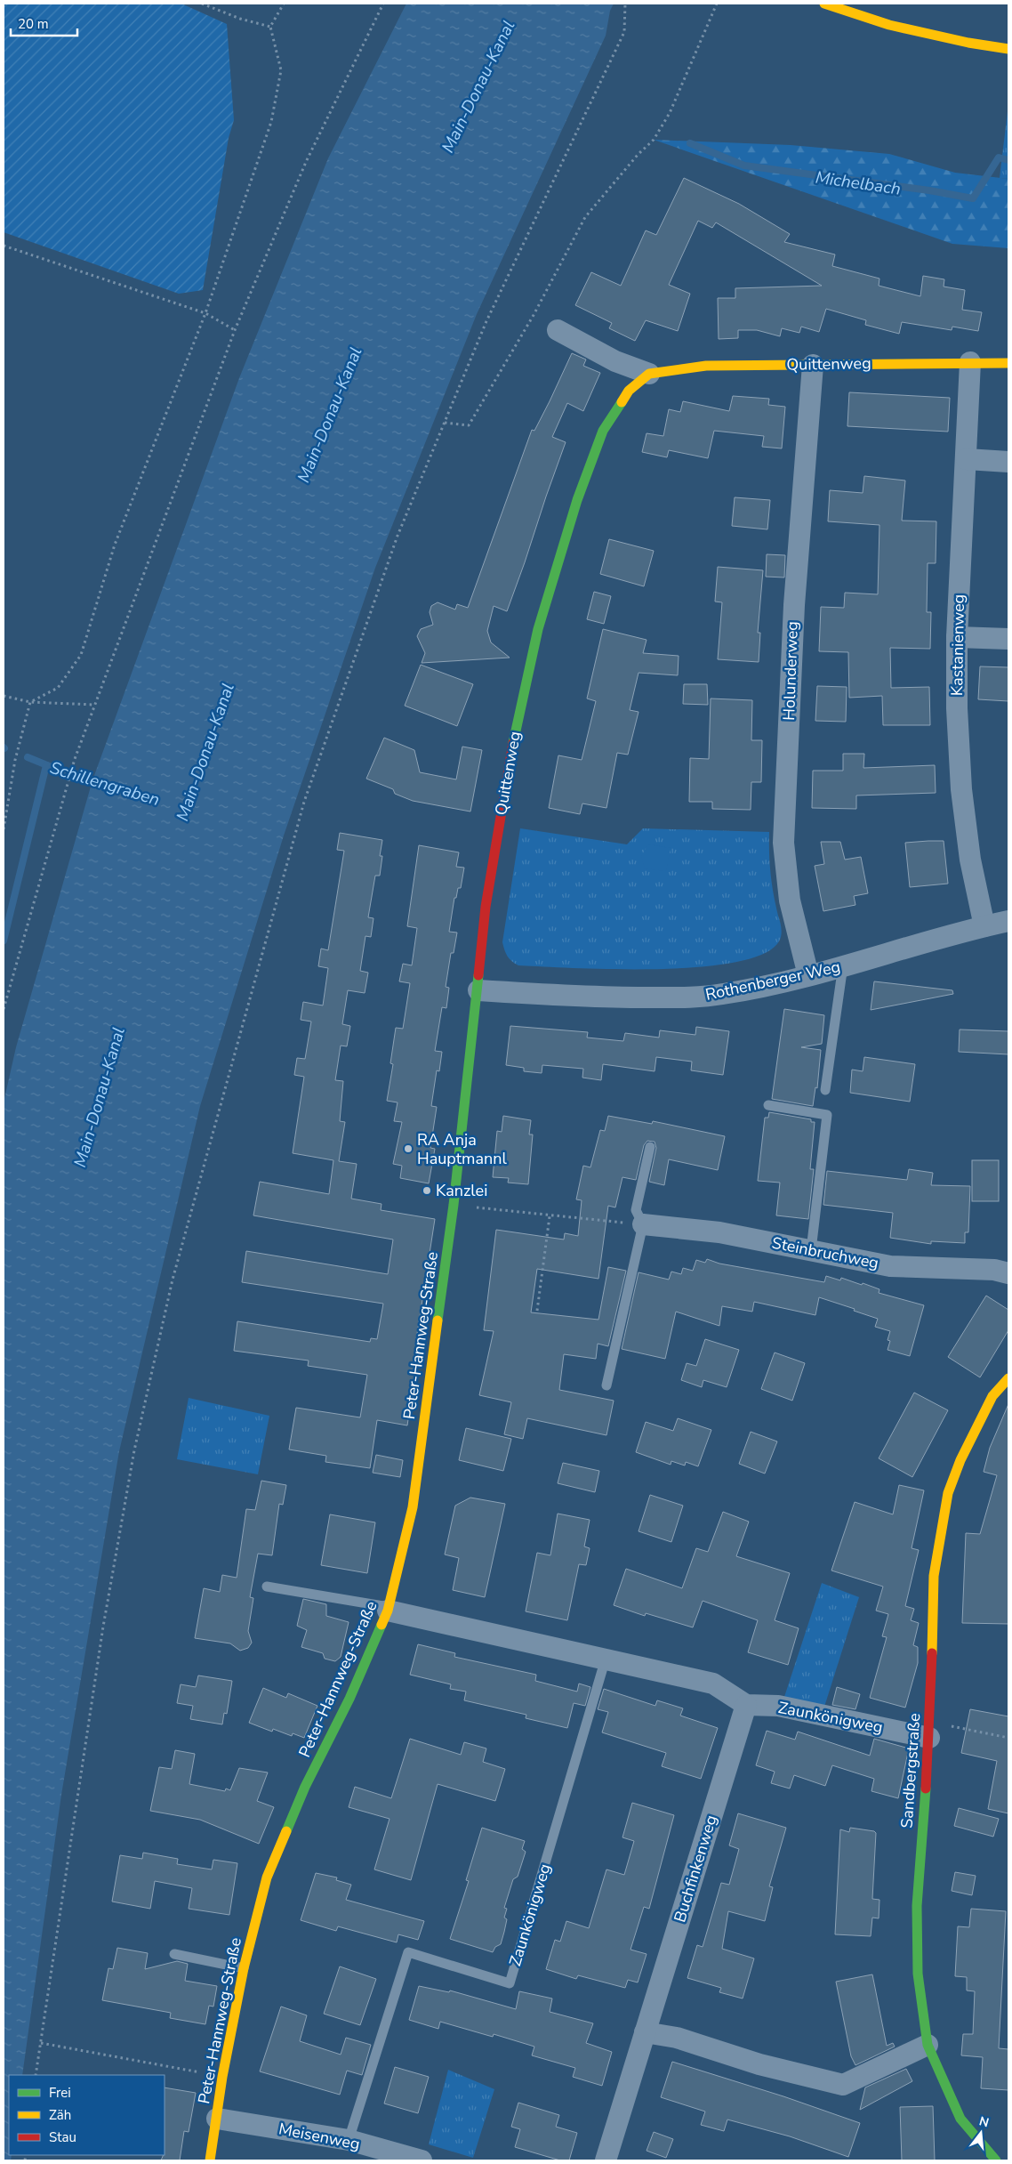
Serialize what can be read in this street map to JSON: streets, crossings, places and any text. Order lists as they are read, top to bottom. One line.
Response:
{"streets":{"street":["Quittenweg","Kastanienweg","Holunderweg","Rothenberger Weg","Steinbruchweg","Peter-Hannweg-Straße","Zaunkönigweg","Sandbergstraße","Buchfinkenweg","Meisenweg"]},"crossings":[["Quittenweg","Kastanienweg"],["Quittenweg","Holunderweg"],["Quittenweg","Rothenberger Weg"],["Quittenweg","Peter-Hannweg-Straße"],["Kastanienweg","Rothenberger Weg"],["Holunderweg","Rothenberger Weg"],["Peter-Hannweg-Straße","Meisenweg"],["Zaunkönigweg","Sandbergstraße"],["Zaunkönigweg","Buchfinkenweg"],["Zaunkönigweg","Meisenweg"]],"water":["Main-Donau-Kanal","Michelbach","Schillengraben"],"places":["RA Anja Hauptmannl","Kanzlei"],"legend":["Frei","Zäh","Stau"],"scale_bar":"20 m","north":"top"}
